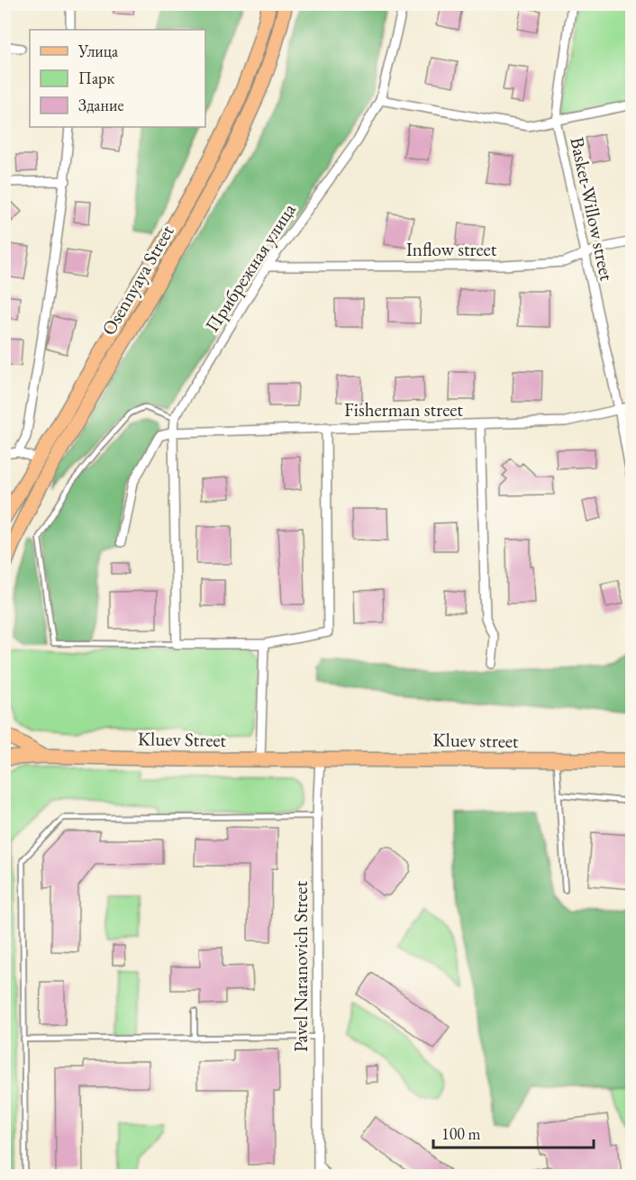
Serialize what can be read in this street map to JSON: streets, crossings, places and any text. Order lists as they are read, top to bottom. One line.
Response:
{"streets":{"main road":["Osennyaya Street","Kluev Street","Kluev street"],"street":["Basket-Willow street","Inflow street","Прибрежная улица","Fisherman street","Pavel Naranovich Street"]},"crossings":[["Basket-Willow street","Inflow street"],["Basket-Willow street","Fisherman street"],["Inflow street","Прибрежная улица"],["Прибрежная улица","Fisherman street"],["Kluev Street","Kluev street"],["Kluev Street","Pavel Naranovich Street"],["Kluev street","Pavel Naranovich Street"]],"legend":["Улица","Парк","Здание"],"scale_bar":"100 m"}
